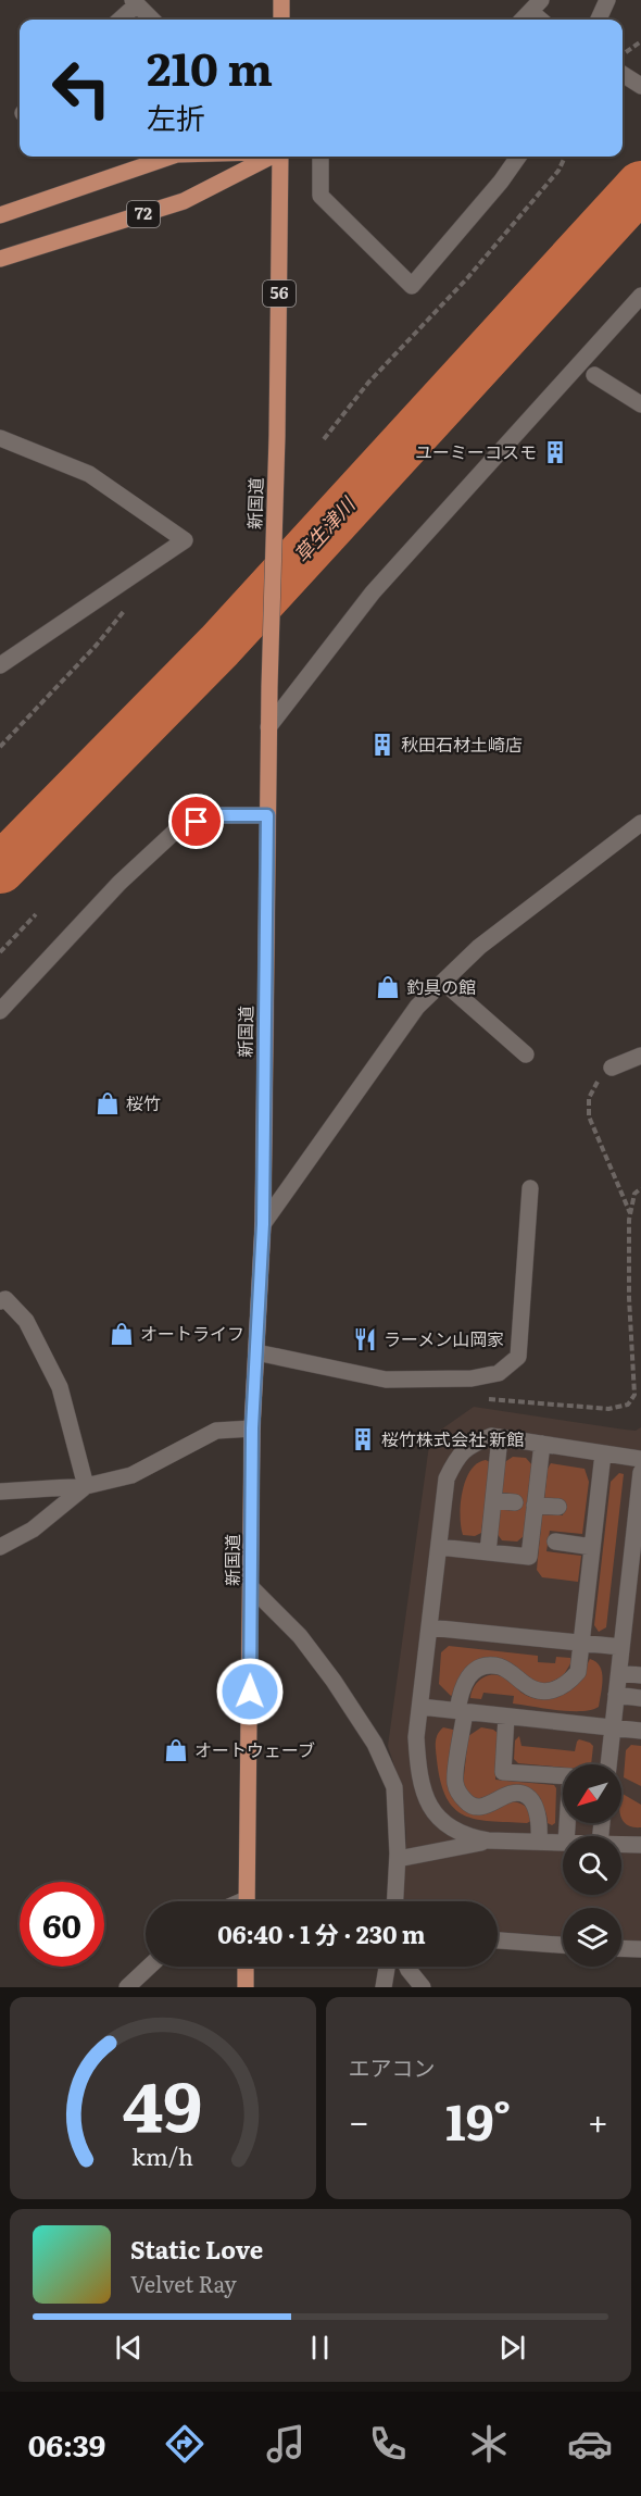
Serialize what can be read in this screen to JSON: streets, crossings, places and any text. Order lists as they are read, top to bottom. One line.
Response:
{"streets":{"main road":["72","56","新国道"]},"water":["草生津川"],"places":{"building":["ユーミーコスモ","秋田石材土崎店","桜竹株式会社 新館"],"shop":["釣具の館","桜竹","オートライフ","オートウェーブ"],"restaurant":["ラーメン山岡家"]},"north":"bottom left","page":{"turn":["210 m","左折"],"limit":"60","trip":"06:40 · 1 分 · 230 m","tile":"エアコン","heat":["−","19°","+"],"song":["Static Love","Velvet Ray"],"tabs":"06:39","gauge":["49","km/h"]}}
